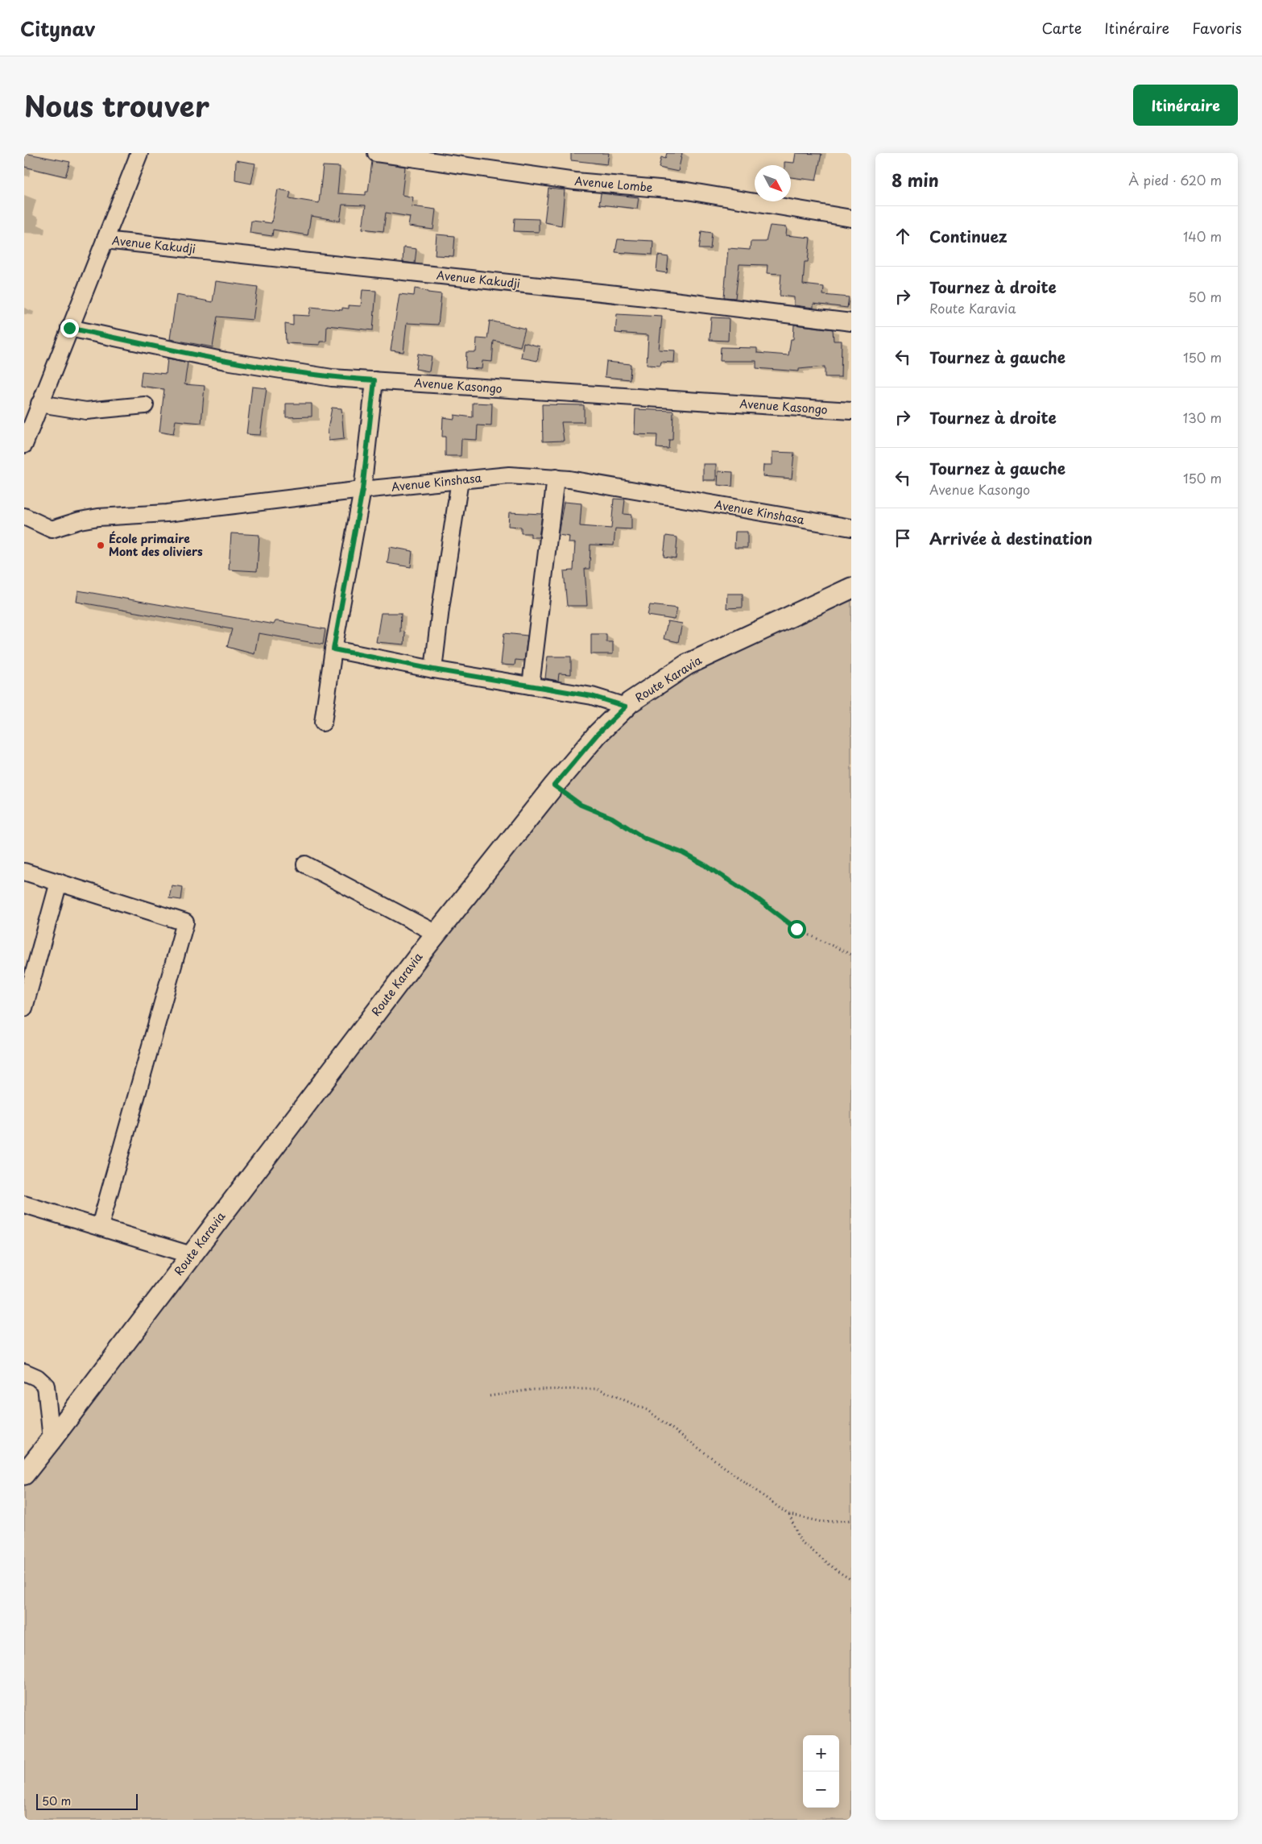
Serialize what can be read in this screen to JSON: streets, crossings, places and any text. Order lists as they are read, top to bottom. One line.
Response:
{"streets":{"street":["Avenue Lombe","Avenue Kakudji","Avenue Kasongo","Avenue Kinshasa","Route Karavia"]},"places":["École primaire Mont des oliviers"],"scale_bar":"50 m","north":"bottom right","page":{"header":"Citynav","nav":["Carte","Itinéraire","Favoris"],"title":"Nous trouver","buttons":"Itinéraire","heading":["8 min","À pied · 620 m"],"list":[["Continuez","140 m"],["Tournez à droite","Route Karavia","50 m"],["Tournez à gauche","150 m"],["Tournez à droite","130 m"],["Tournez à gauche","Avenue Kasongo","150 m"],"Arrivée à destination"],"map_buttons":["+","−"],"scale":"50 m"}}
